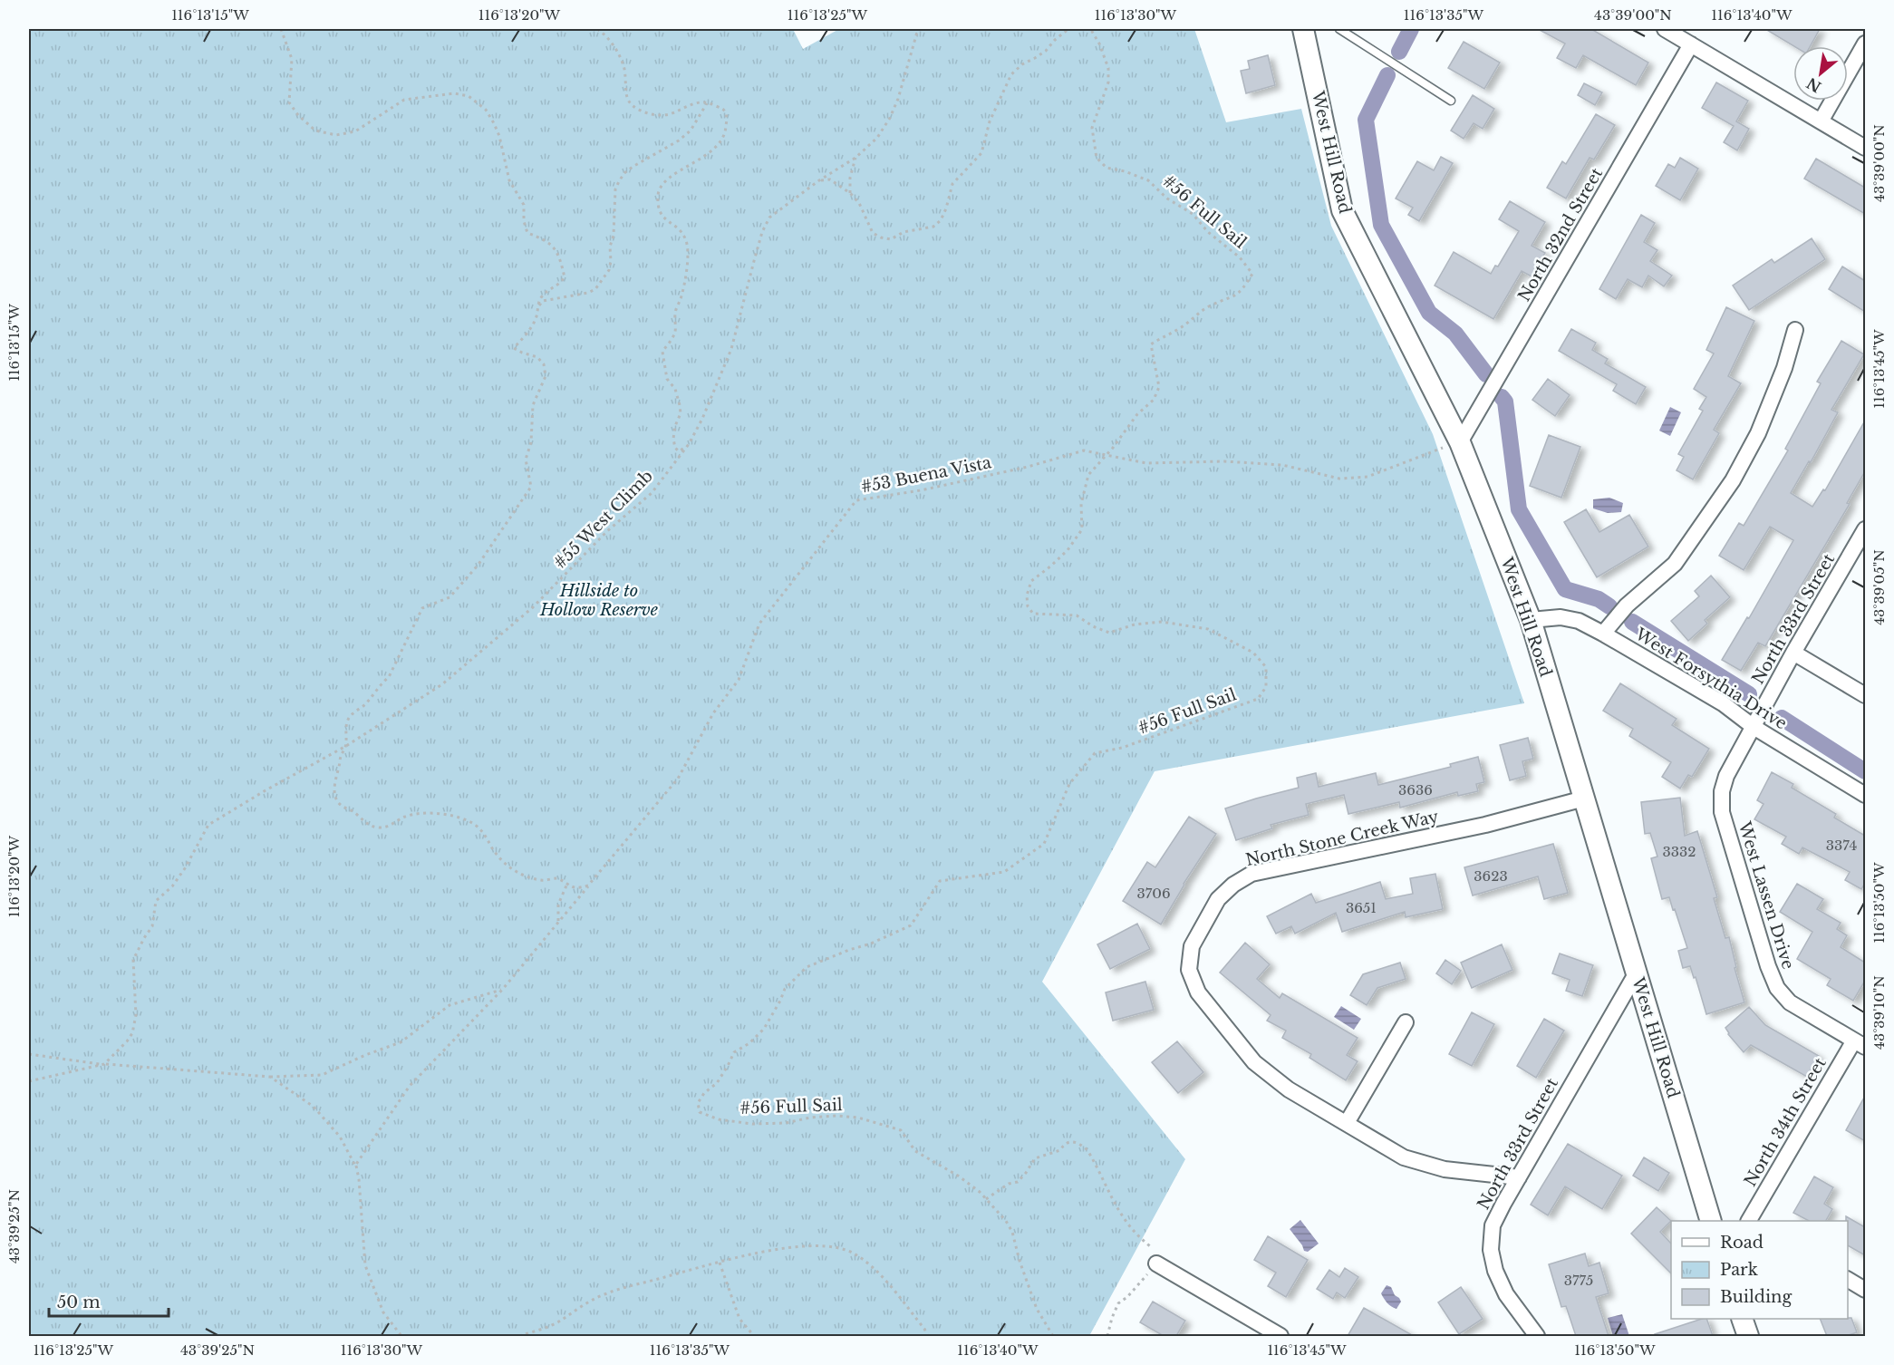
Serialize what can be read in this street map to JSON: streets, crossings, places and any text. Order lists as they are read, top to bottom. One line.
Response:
{"streets":{"street":["West Hill Road","North 32nd Street","North 33rd Street","West Forsythia Drive","North Stone Creek Way","West Lassen Drive","North 34th Street"],"path":["#56 Full Sail","#53 Buena Vista","#55 West Climb"]},"crossings":[["West Hill Road","North 32nd Street"],["West Hill Road","#53 Buena Vista"],["West Hill Road","North 33rd Street"],["West Hill Road","West Forsythia Drive"],["West Hill Road","North Stone Creek Way"],["#56 Full Sail","#53 Buena Vista"],["North 32nd Street","#53 Buena Vista"],["North 33rd Street","West Forsythia Drive"],["North 33rd Street","North Stone Creek Way"],["North 33rd Street","West Lassen Drive"],["West Forsythia Drive","West Lassen Drive"],["West Lassen Drive","North 34th Street"]],"parks":["Hillside to Hollow Reserve"],"house_numbers":["3636","3374","3332","3623","3706","3651","3775"],"legend":["Road","Park","Building"],"scale_bar":"50 m","north":"bottom left","coordinates":["116°13'15\"W","116°13'20\"W","116°13'25\"W","116°13'30\"W","116°13'35\"W","43°39'00\"N","116°13'40\"W","116°13'45\"W","43°39'05\"N","116°13'50\"W","43°39'10\"N","43°39'25\"N"]}
